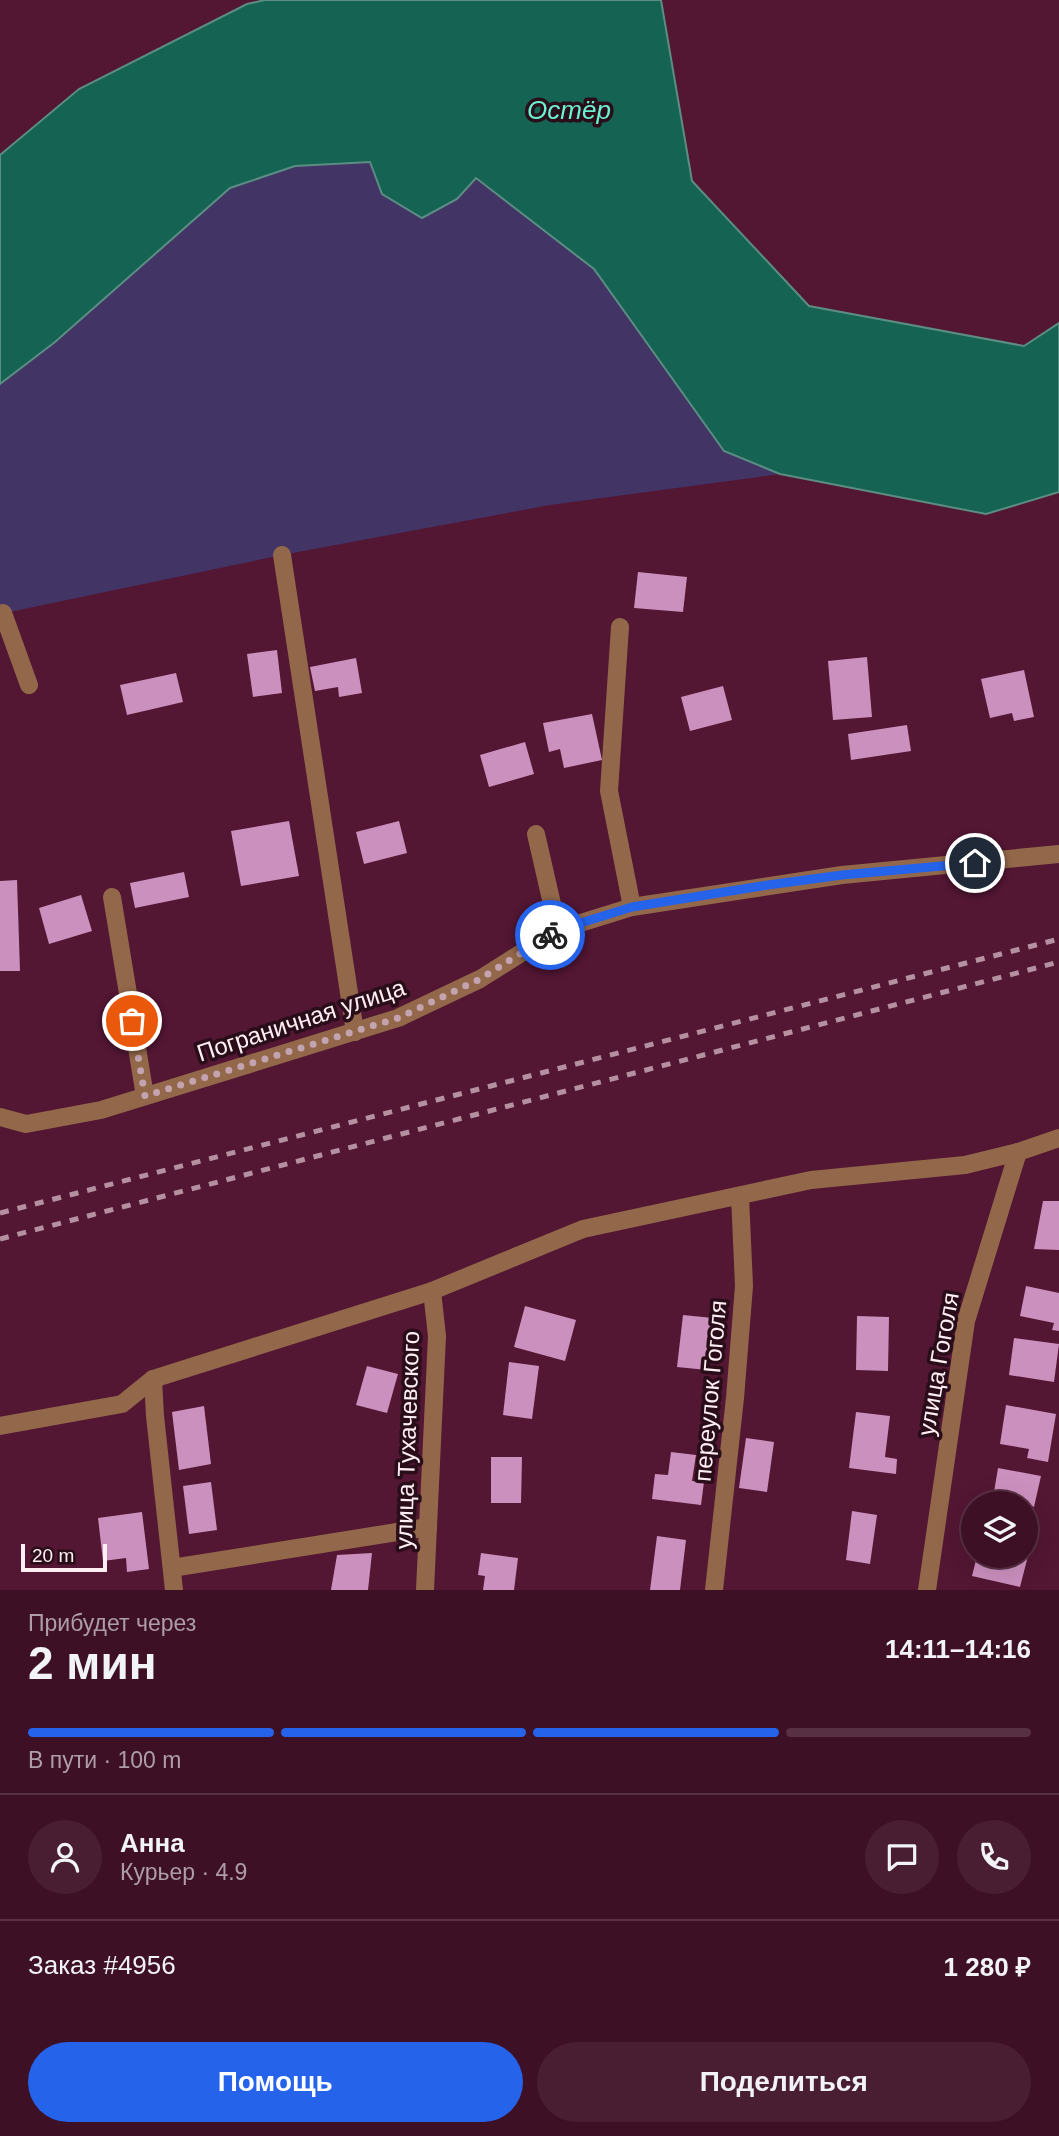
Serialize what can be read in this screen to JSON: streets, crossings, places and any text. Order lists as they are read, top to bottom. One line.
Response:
{"streets":{"street":["Пограничная улица","улица Гоголя","переулок Гоголя","улица Тухачевского"]},"water":["Остёр"],"scale_bar":"20 m","page":{"scale":"20 m","heading":["2 мин","Прибудет через","14:11–14:16"],"panel":["Анна","Курьер · 4.9","Заказ #4956","1 280 ₽"],"bar":"В пути · 100 m","buttons":["Помощь","Поделиться"]}}
